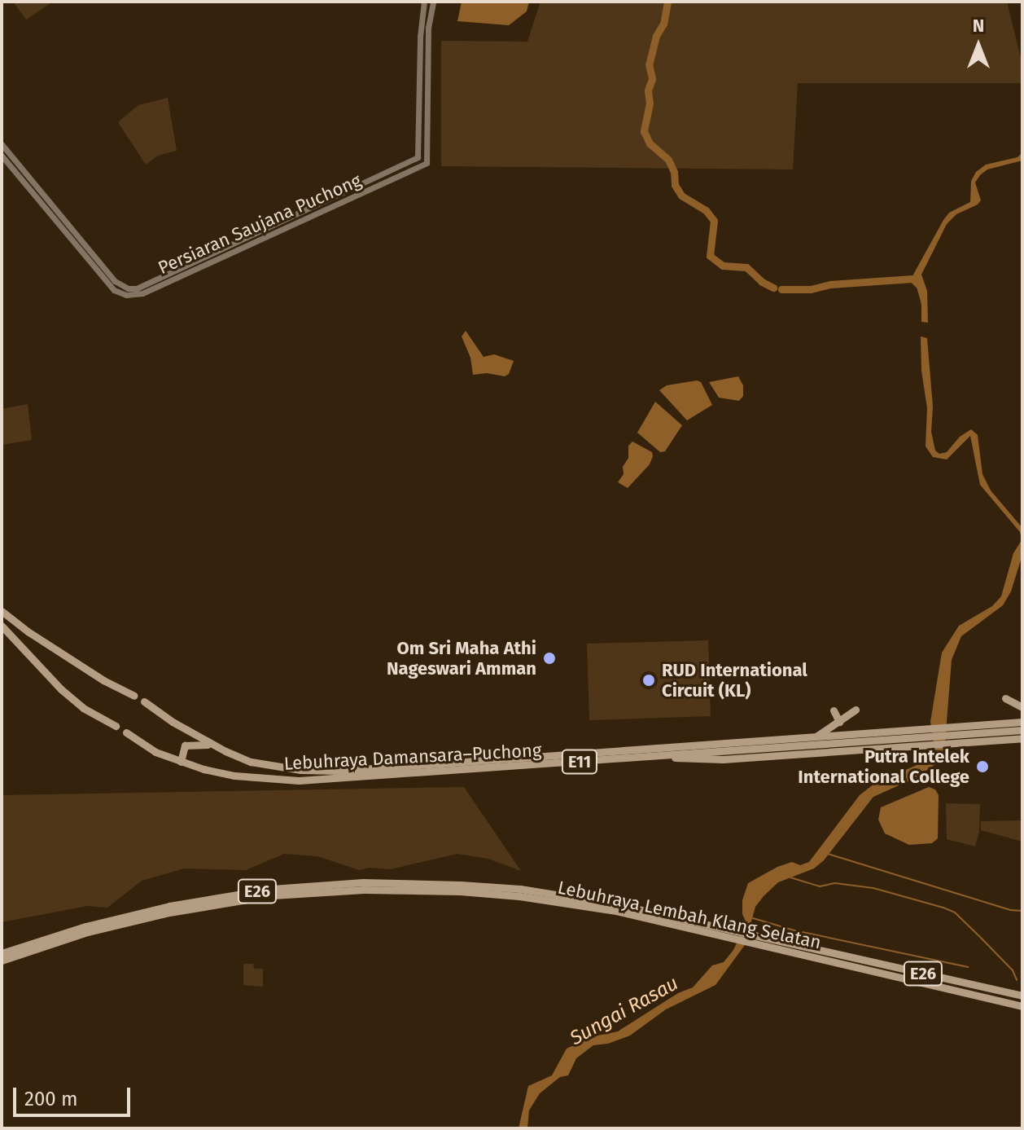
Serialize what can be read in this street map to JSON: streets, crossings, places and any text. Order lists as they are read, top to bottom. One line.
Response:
{"streets":{"highway":["Lebuhraya Damansara–Puchong","E11","E26","Lebuhraya Lembah Klang Selatan"],"street":["Persiaran Saujana Puchong"]},"water":["Sungai Rasau"],"places":["Om Sri Maha Athi Nageswari Amman","RUD International Circuit (KL)","Putra Intelek International College"],"scale_bar":"200 m","north":"top"}
